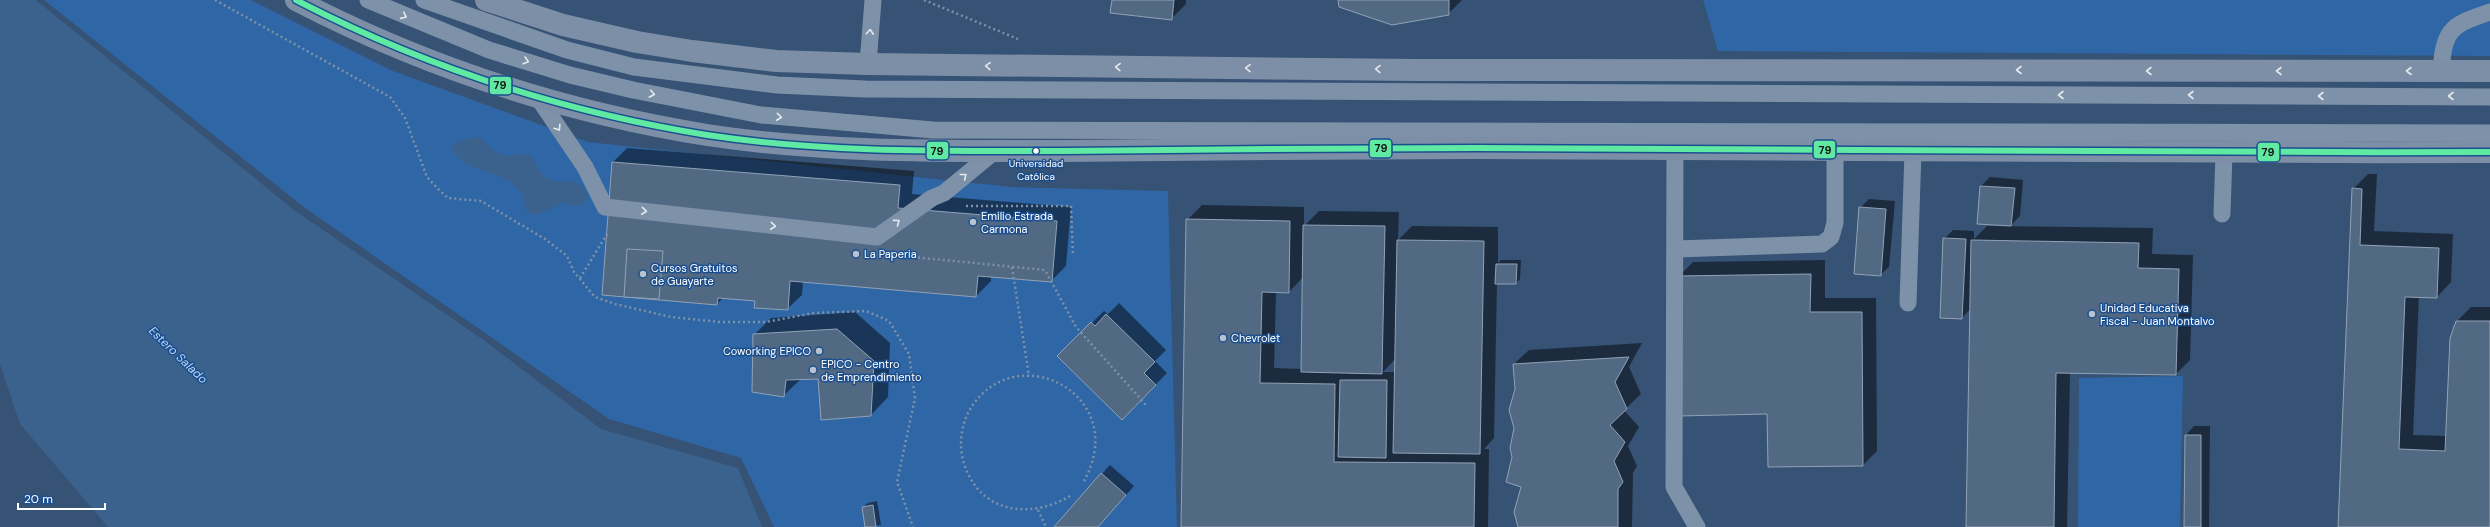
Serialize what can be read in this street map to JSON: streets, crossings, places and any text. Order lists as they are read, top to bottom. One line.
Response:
{"water":["Estero Salado"],"places":["Universidad Católica","Emilio Estrada Carmona","La Paperia","Cursos Gratuitos de Guayarte","Unidad Educativa Fiscal - Juan Montalvo","Chevrolet","Coworking EPICO","EPICO - Centro de Emprendimiento"],"lines":["transit line 79"],"scale_bar":"20 m"}
